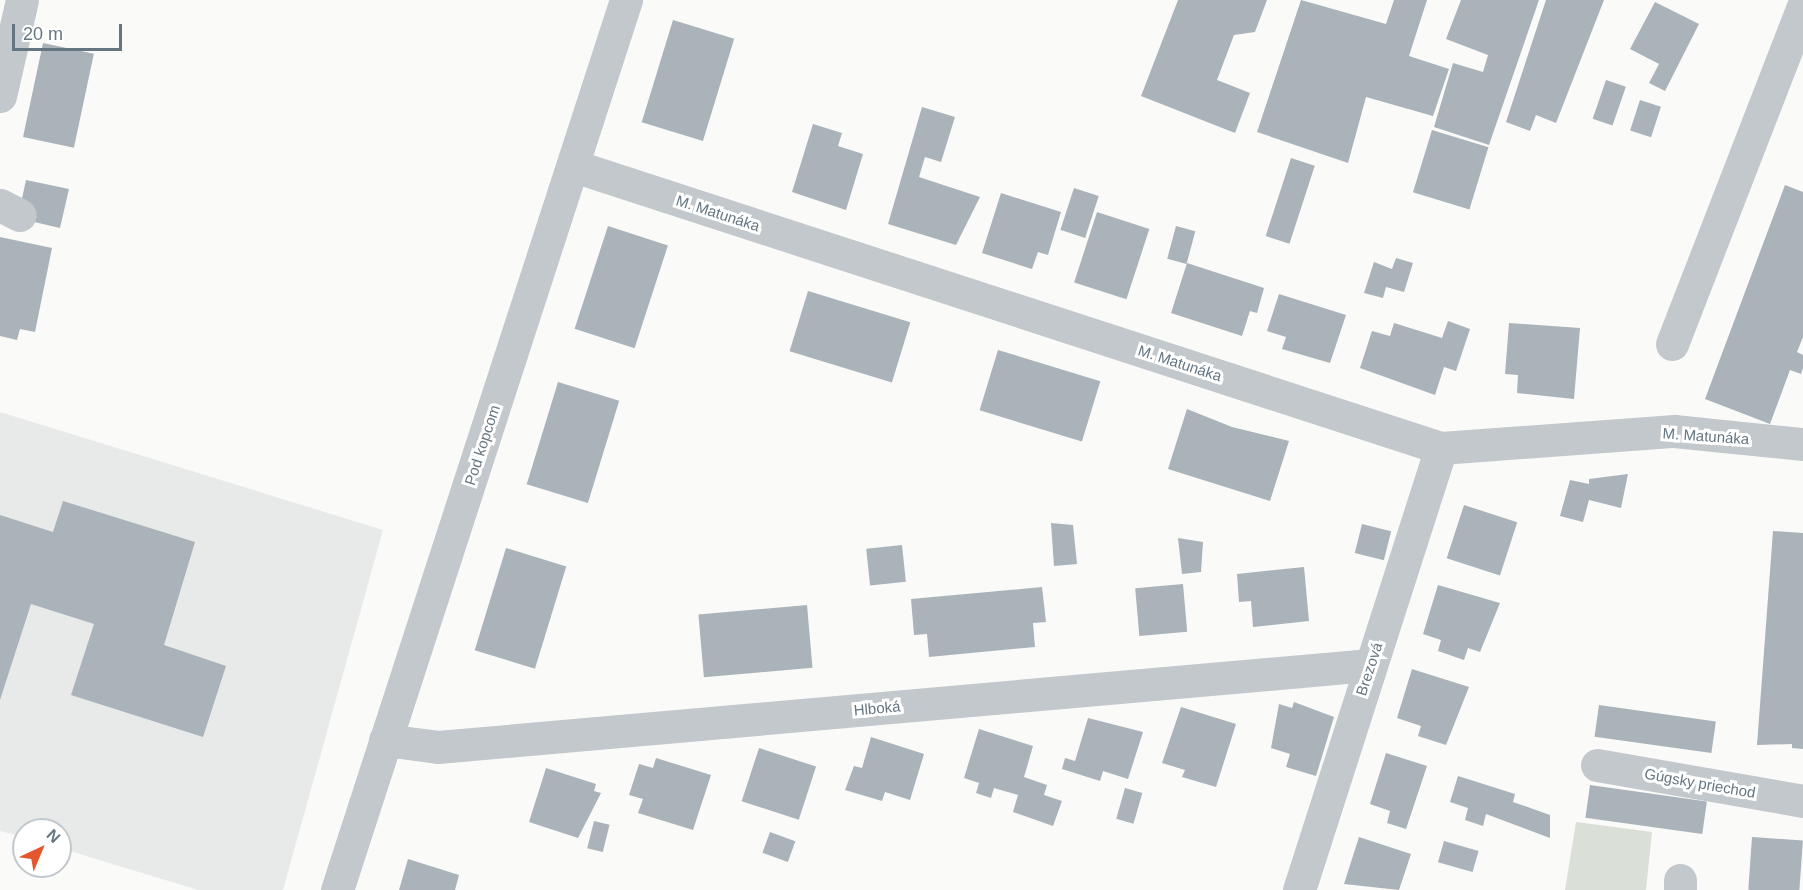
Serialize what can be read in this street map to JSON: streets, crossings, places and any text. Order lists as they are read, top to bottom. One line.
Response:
{"streets":{"street":["M. Matunáka","Pod kopcom","Brezová","Hlboká","Gúgsky priechod"]},"crossings":[["M. Matunáka","Pod kopcom"],["M. Matunáka","Brezová"],["Pod kopcom","Hlboká"],["Brezová","Hlboká"]],"scale_bar":"20 m","north":"top right"}
